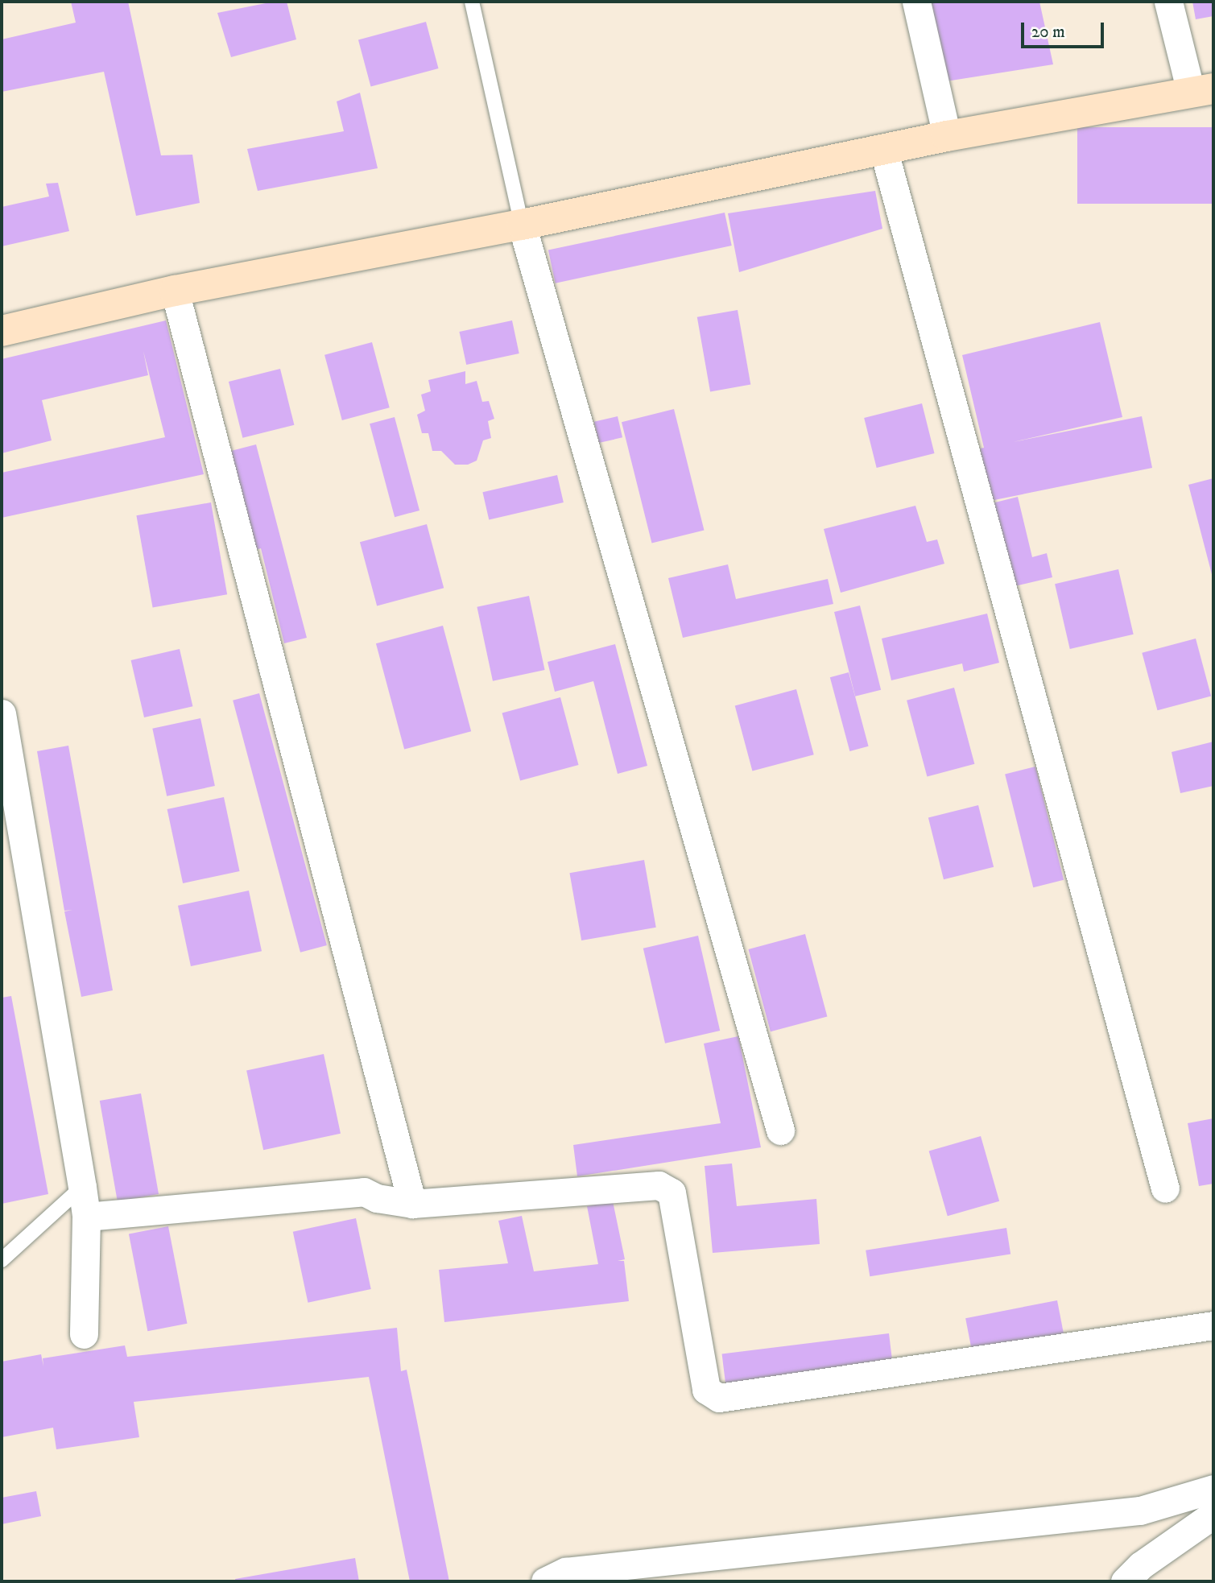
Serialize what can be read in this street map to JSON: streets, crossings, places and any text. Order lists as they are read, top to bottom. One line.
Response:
{"scale_bar":"20 m"}
